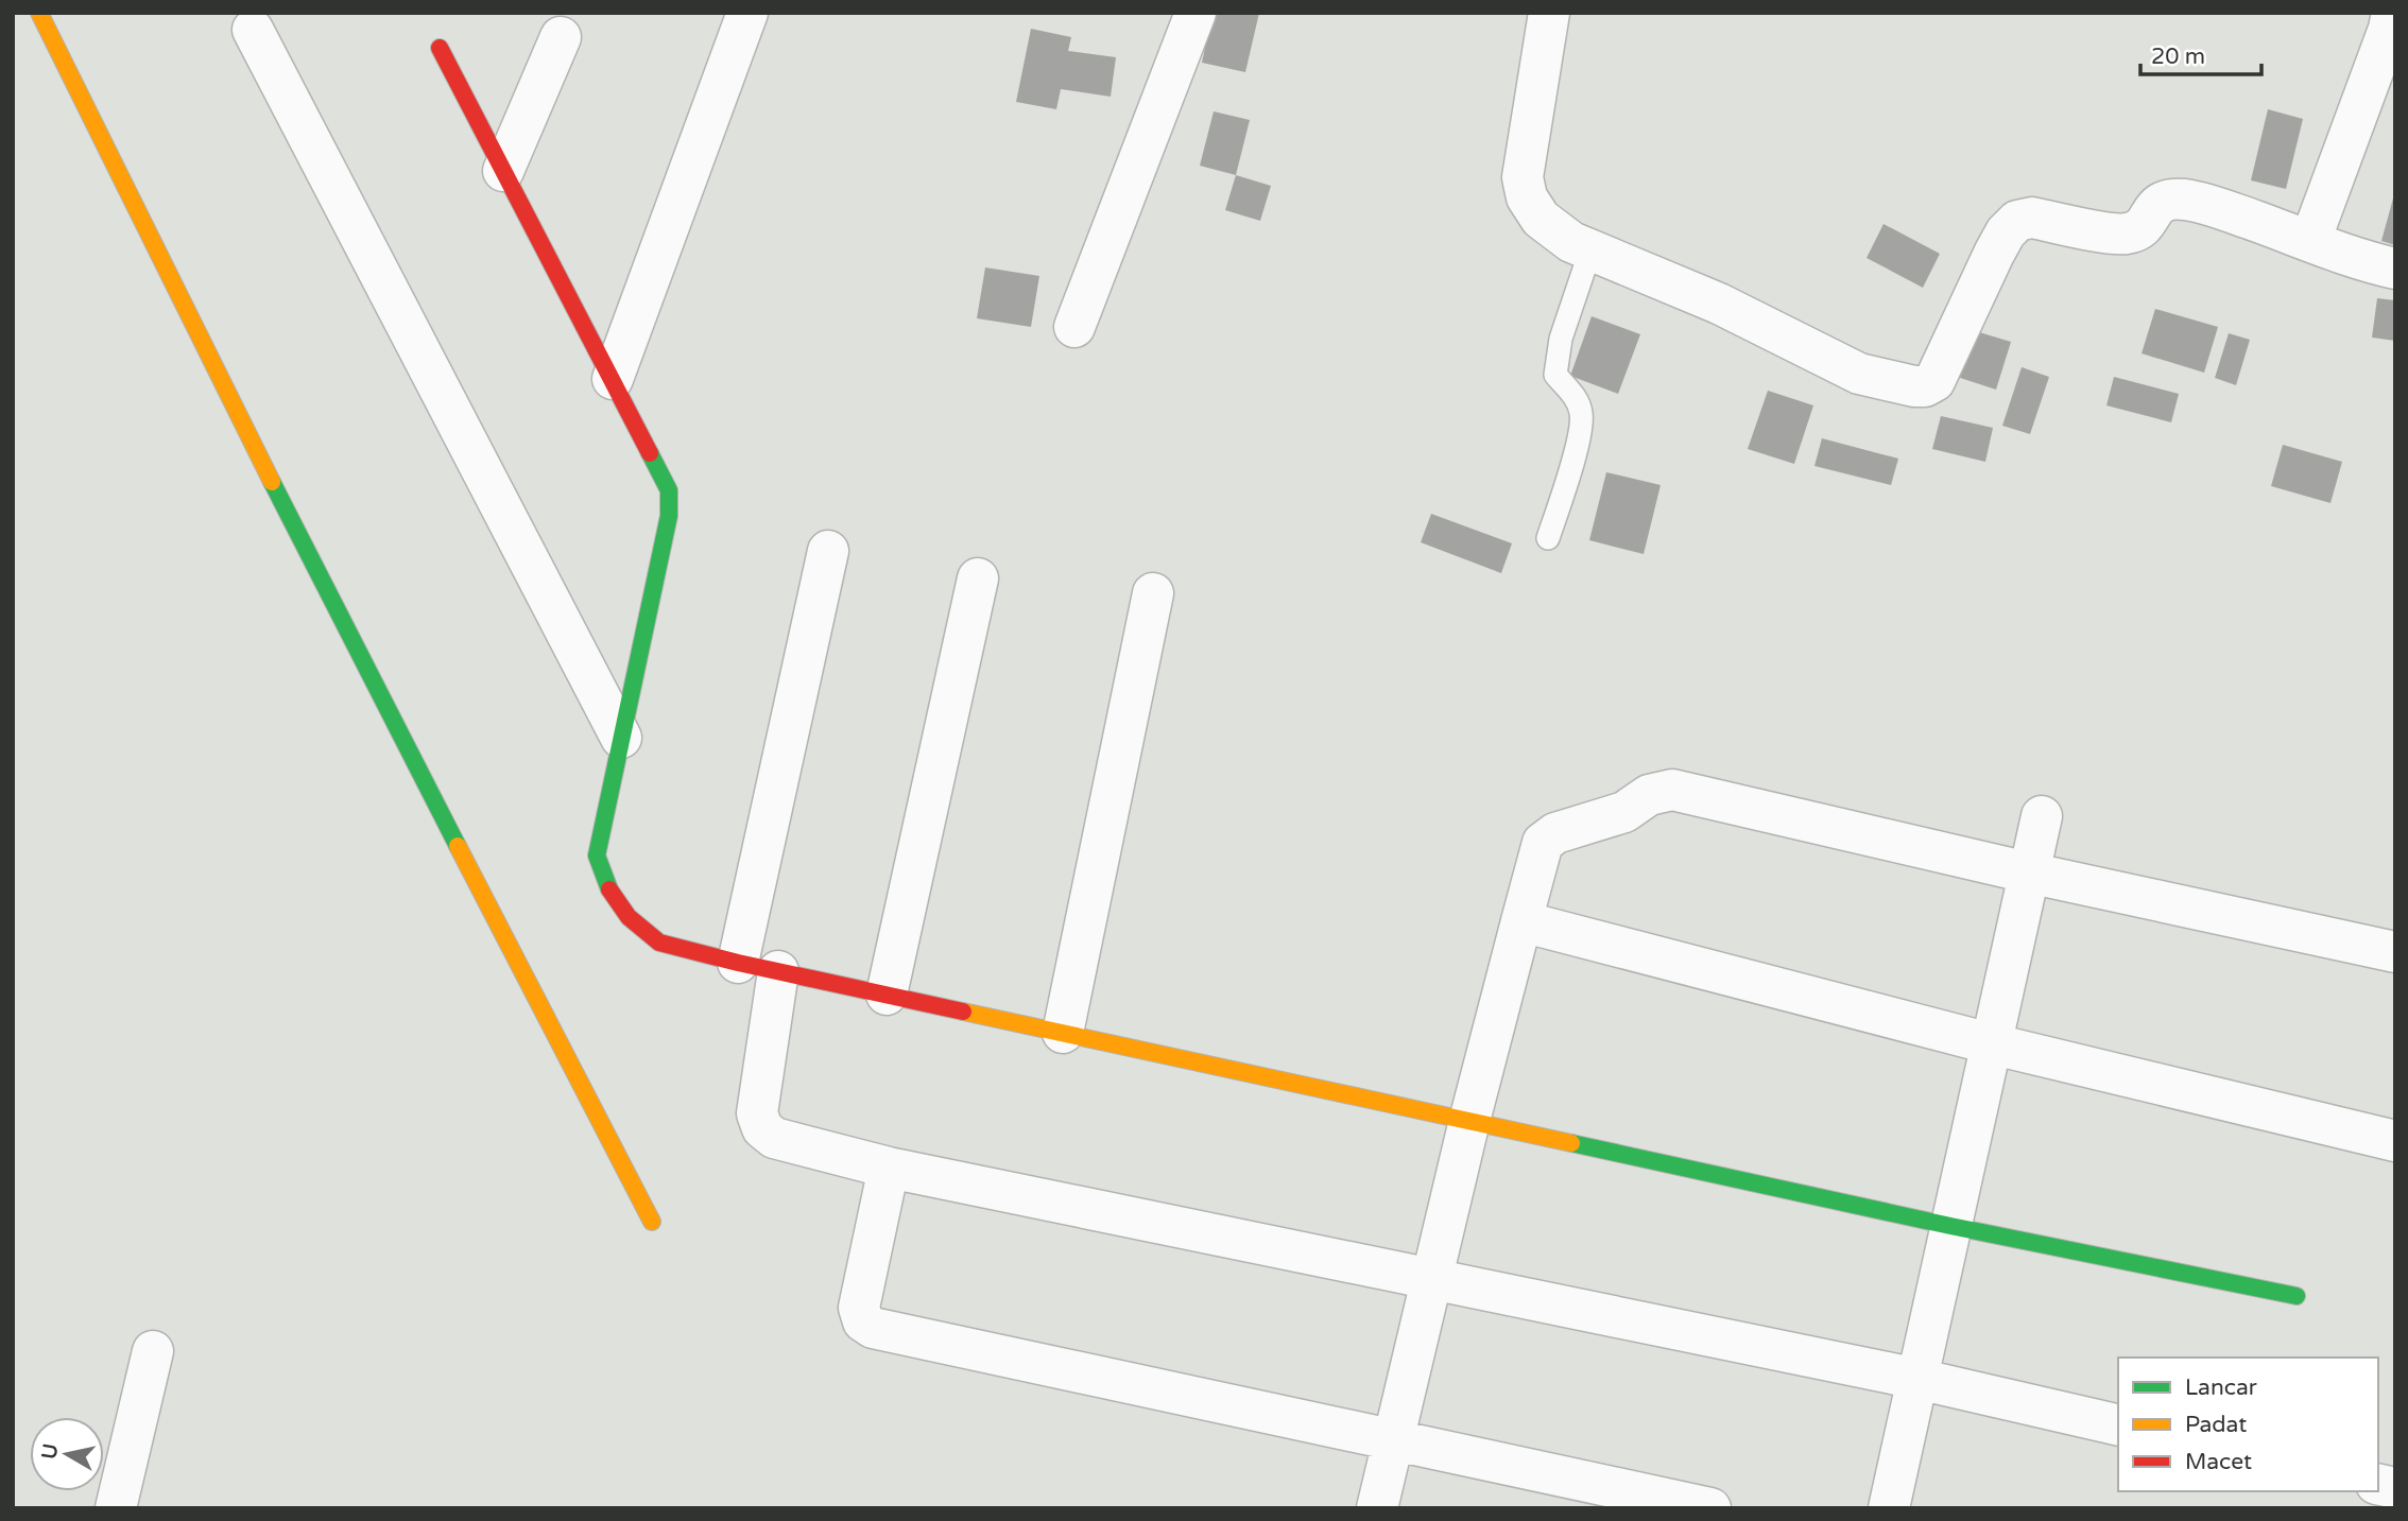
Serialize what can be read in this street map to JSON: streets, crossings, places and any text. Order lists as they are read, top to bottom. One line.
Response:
{"legend":["Lancar","Padat","Macet"],"scale_bar":"20 m","north":"left"}
